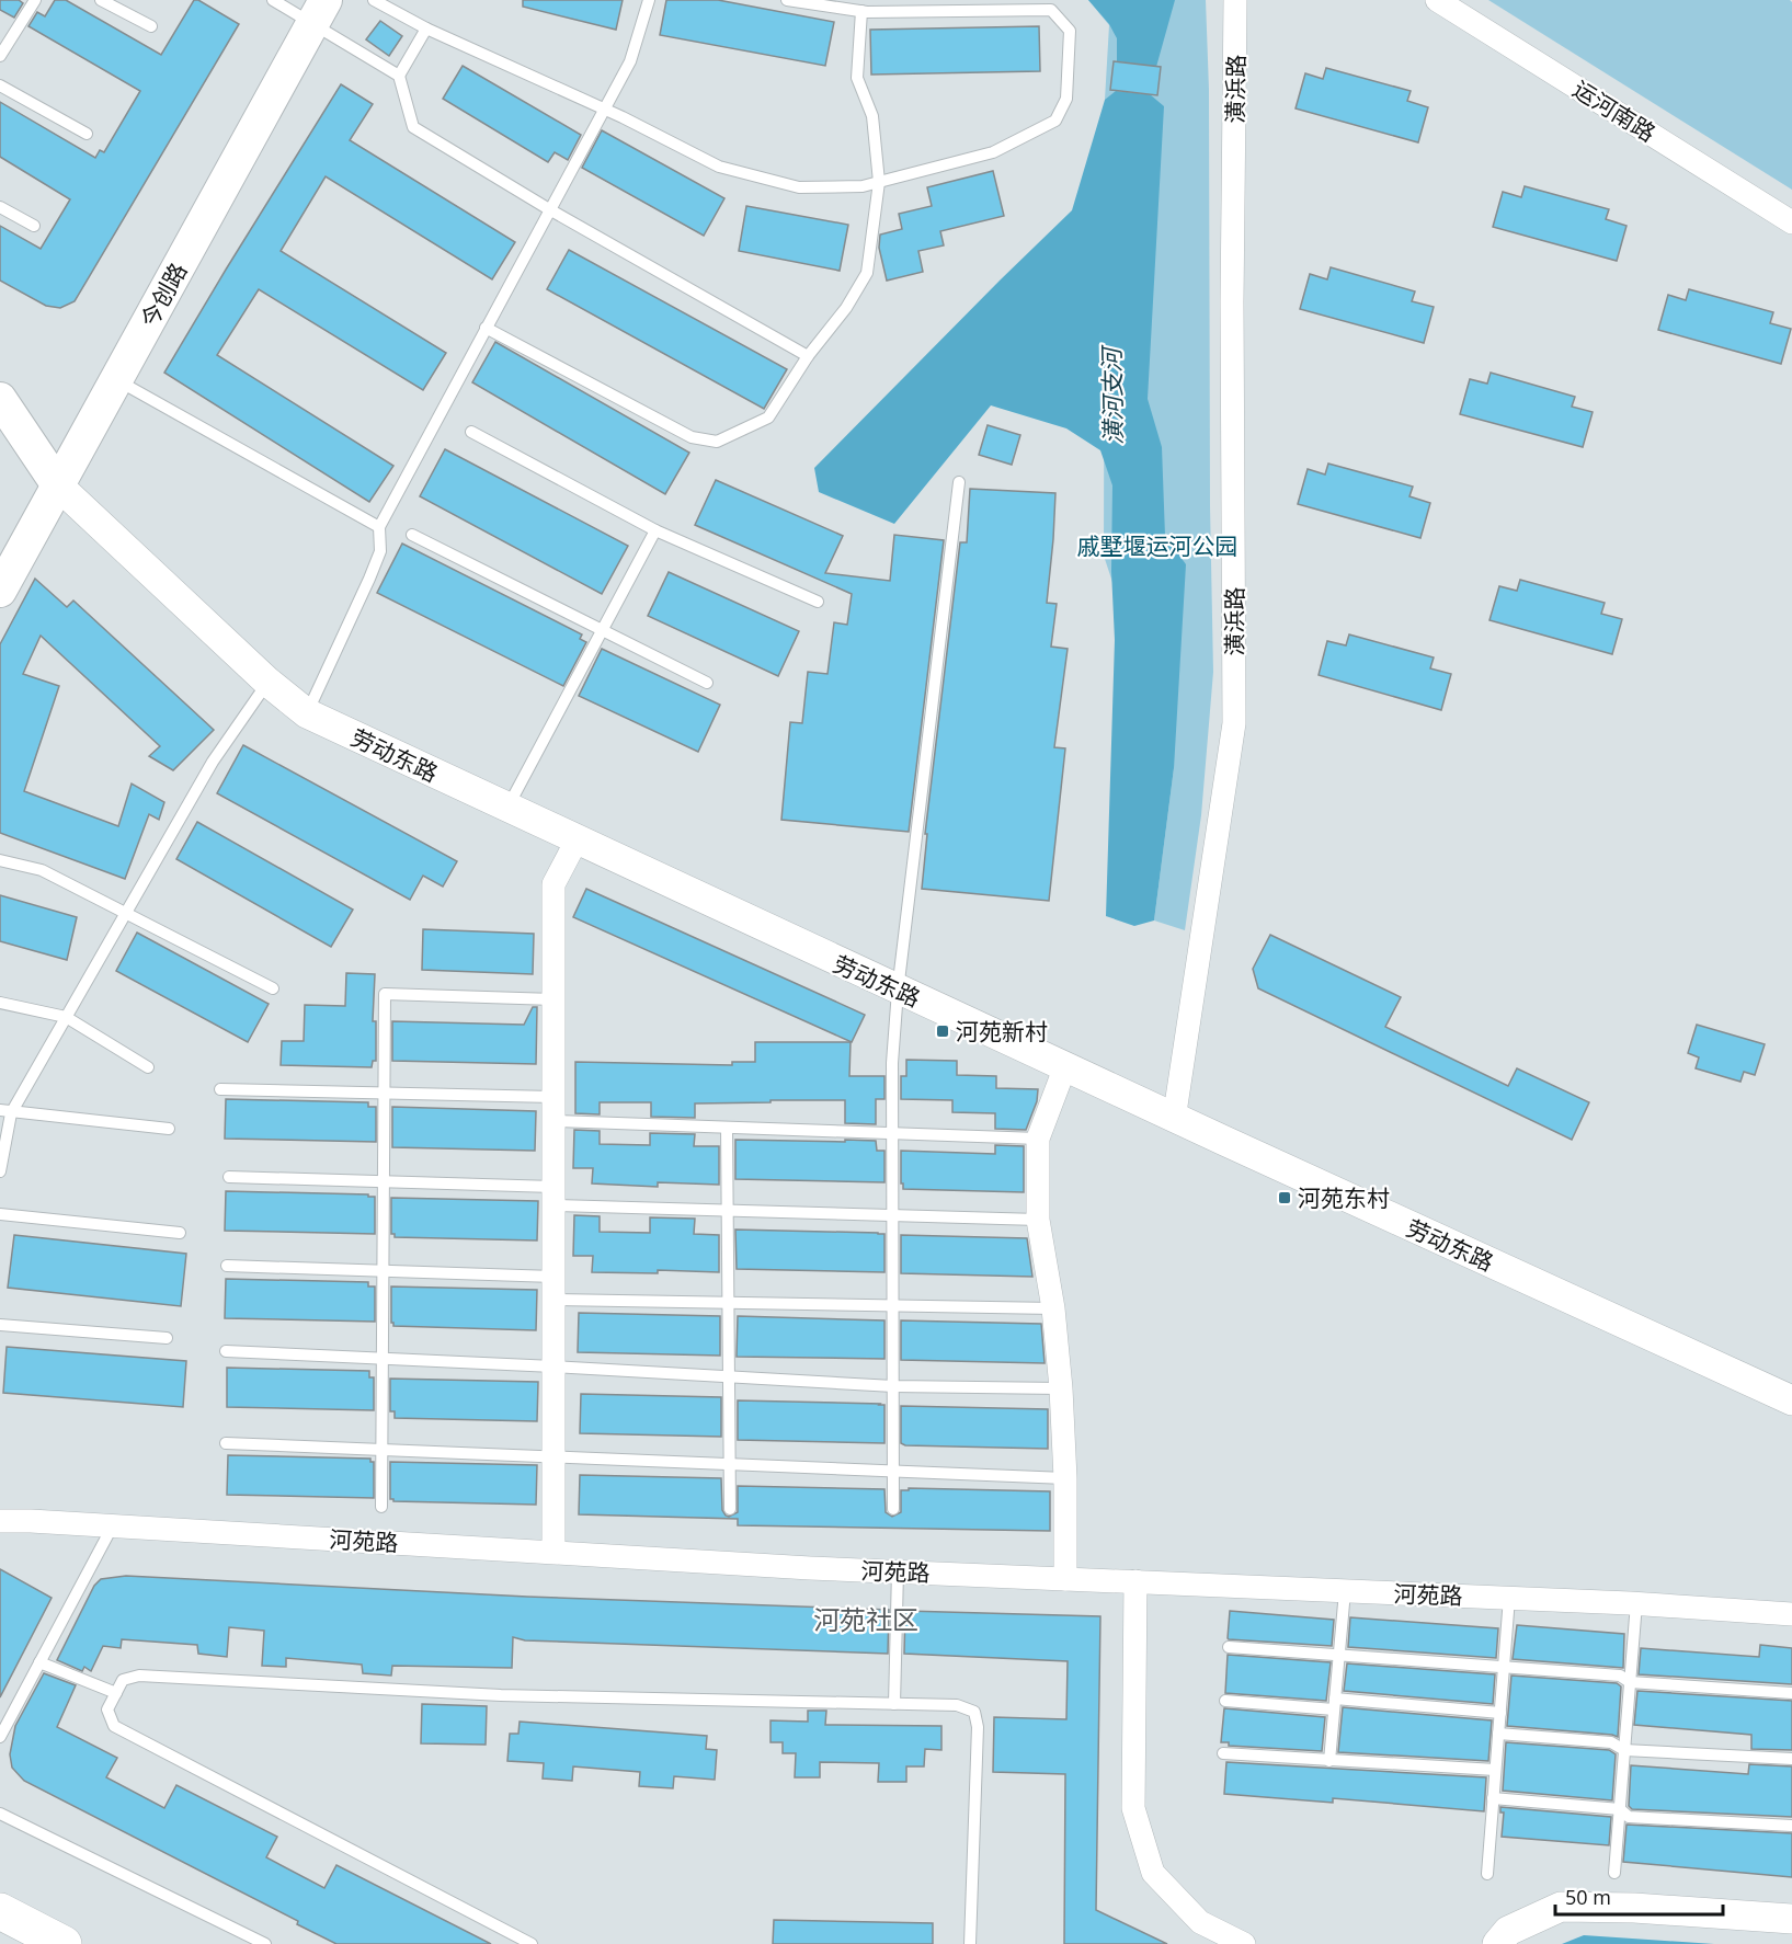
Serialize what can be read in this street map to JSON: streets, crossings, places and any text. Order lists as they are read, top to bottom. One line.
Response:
{"streets":{"main road":["今创路","劳动东路"],"street":["潢浜路","运河南路","河苑路"]},"crossings":[["潢浜路","劳动东路"],["今创路","劳动东路"]],"districts":["河苑社区"],"water":["潢河支河"],"parks":["戚墅堰运河公园"],"places":{"transit":["河苑新村","河苑东村"]},"scale_bar":"50 m"}
